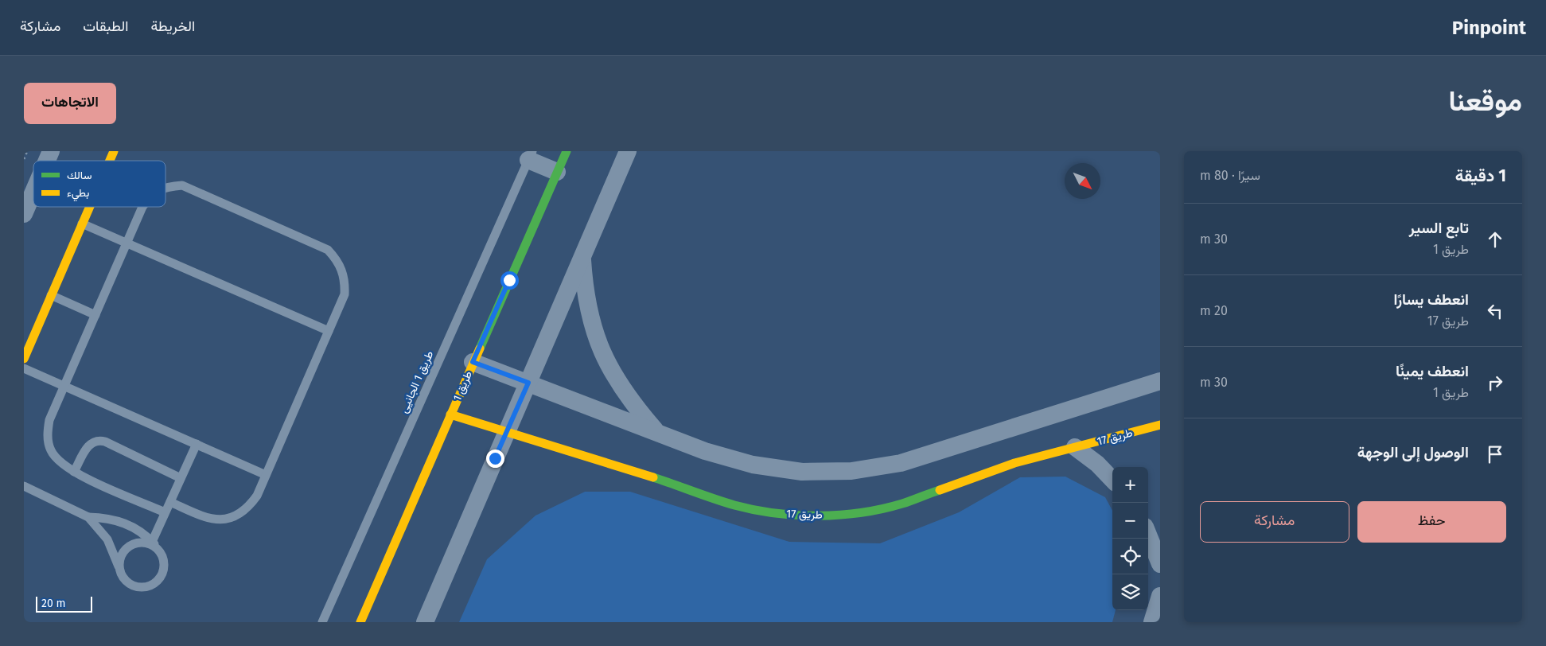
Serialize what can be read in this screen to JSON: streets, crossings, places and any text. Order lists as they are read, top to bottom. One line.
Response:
{"streets":{"street":["طريق 1","طريق 17"],"lane":["طريق 1 الجانيى"]},"crossings":[["طريق 1","طريق 17"]],"legend":["سالك","بطيء"],"scale_bar":"20 m","north":"bottom right","page":{"header":"Pinpoint","nav":["الخريطة","الطبقات","مشاركة"],"title":"موقعنا","buttons":["الاتجاهات",["حفظ","مشاركة"]],"heading":["1 دقيقة","سيرًا · 80 m"],"list":[["تابع السير","طريق 1","30 m"],["انعطف يسارًا","طريق 17","20 m"],["انعطف يمينًا","طريق 1","30 m"],"الوصول إلى الوجهة"],"map_buttons":["+","−"],"scale":"20 m"}}
